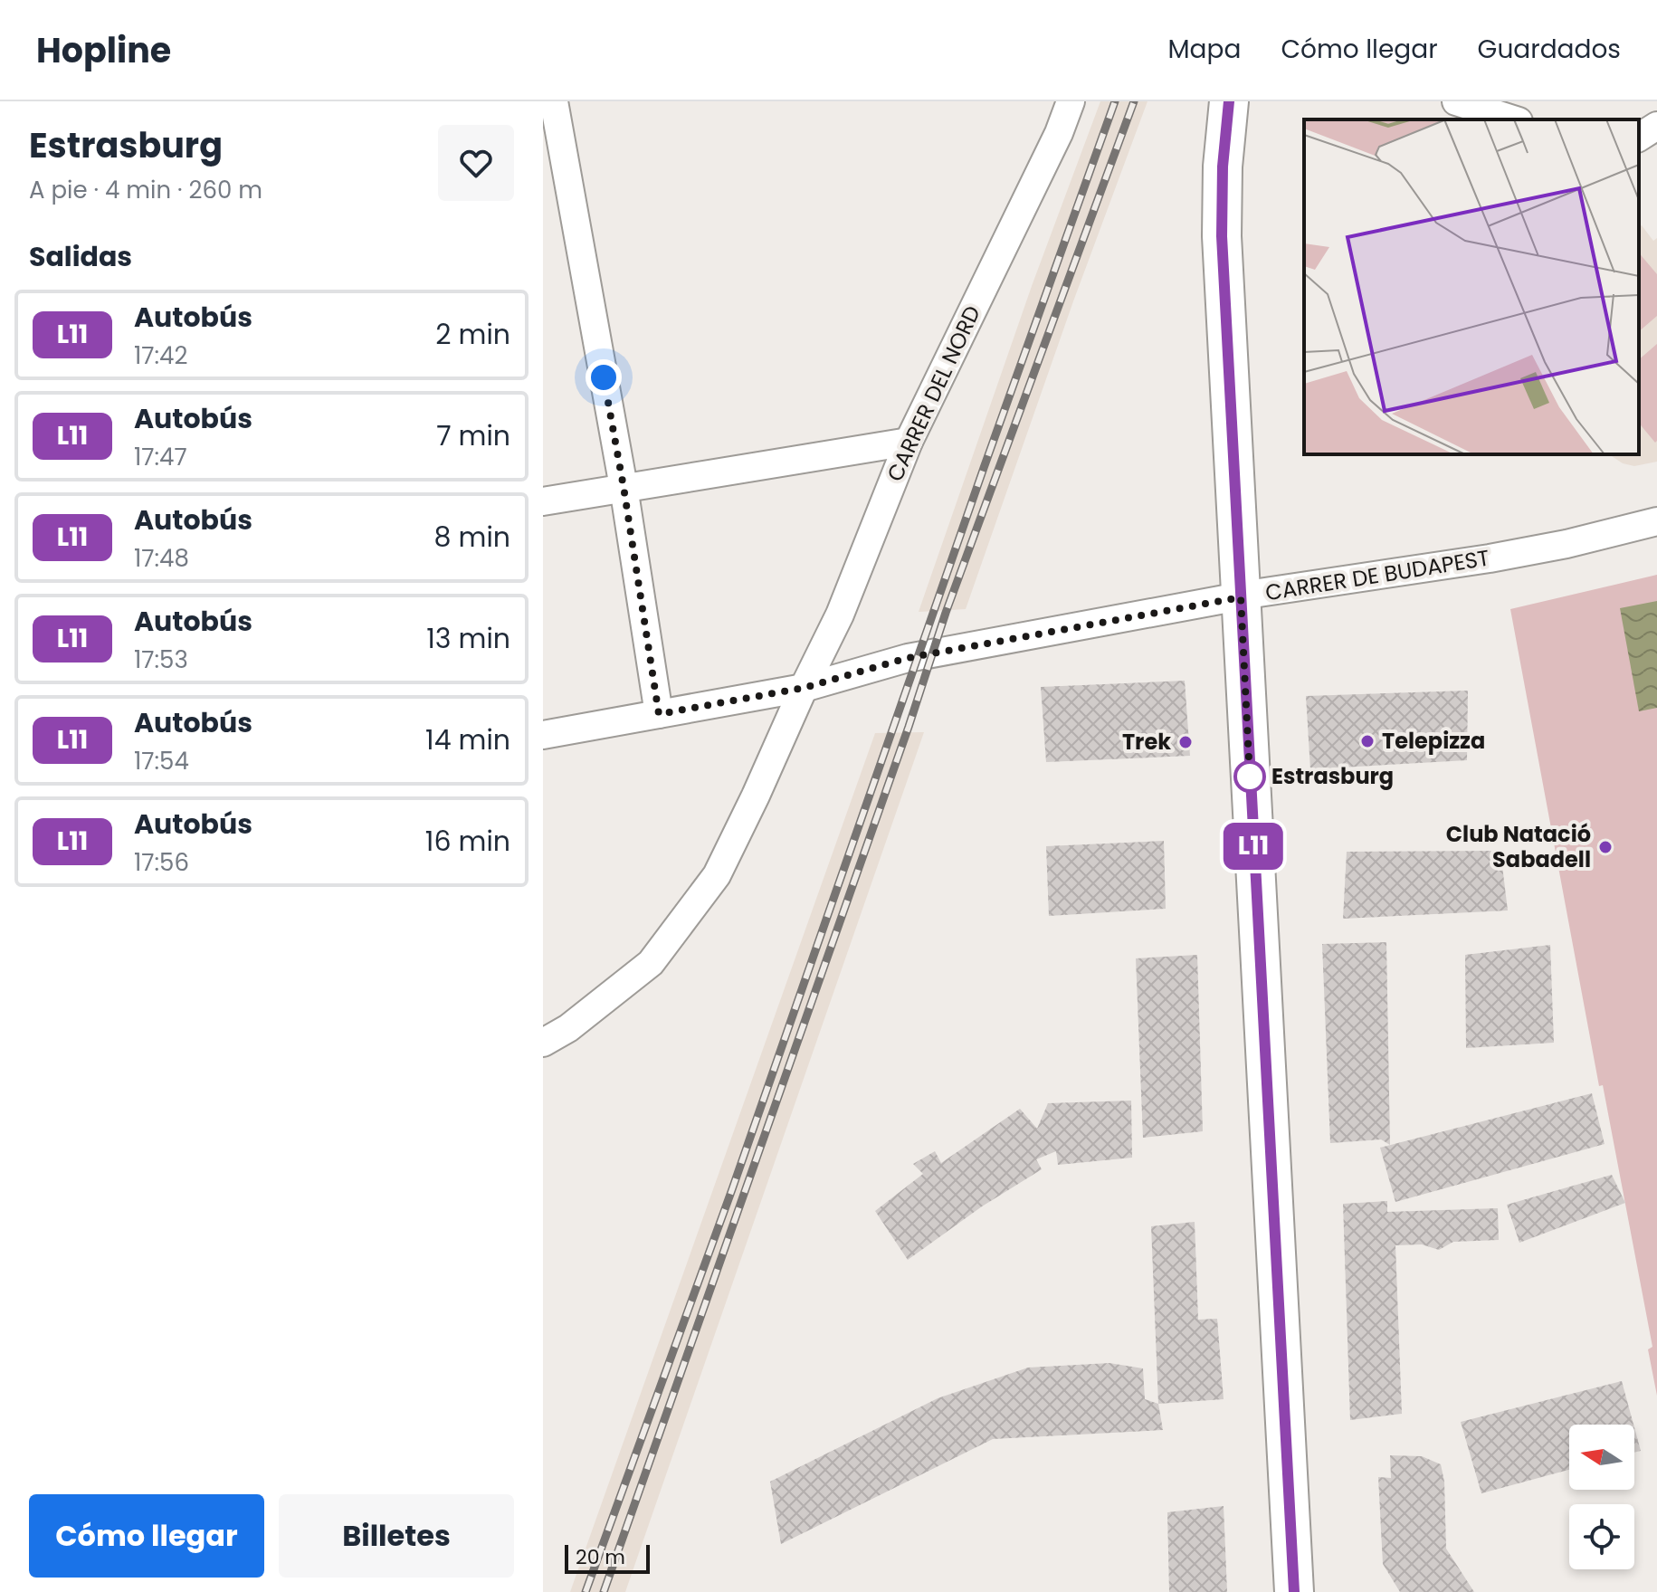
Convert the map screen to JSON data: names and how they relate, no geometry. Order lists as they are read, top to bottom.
{
  "streets": {
    "street": ["CARRER DEL NORD", "CARRER DE BUDAPEST"]
  },
  "crossings": [
    ["CARRER DEL NORD", "CARRER DE BUDAPEST"]
  ],
  "places": [
    "Telepizza",
    "Trek",
    "Estrasburg",
    "Club Natació Sabadell"
  ],
  "lines": ["bus line L11"],
  "scale_bar": "20 m",
  "north": "left",
  "page": {
    "header": "Hopline",
    "nav": ["Mapa", "Cómo llegar", "Guardados"],
    "heading": [
      ["Estrasburg", "A pie · 4 min · 260 m"],
      "Salidas"
    ],
    "on_map": "L11",
    "list": [
      {
        "mark": "L11",
        "name": "Autobús",
        "note": "17:42",
        "value": "2 min"
      },
      {
        "mark": "L11",
        "name": "Autobús",
        "note": "17:47",
        "value": "7 min"
      },
      {
        "mark": "L11",
        "name": "Autobús",
        "note": "17:48",
        "value": "8 min"
      },
      {
        "mark": "L11",
        "name": "Autobús",
        "note": "17:53",
        "value": "13 min"
      },
      {
        "mark": "L11",
        "name": "Autobús",
        "note": "17:54",
        "value": "14 min"
      },
      {
        "mark": "L11",
        "name": "Autobús",
        "note": "17:56",
        "value": "16 min"
      }
    ],
    "buttons": ["Cómo llegar", "Billetes"],
    "scale": "20 m"
  }
}
